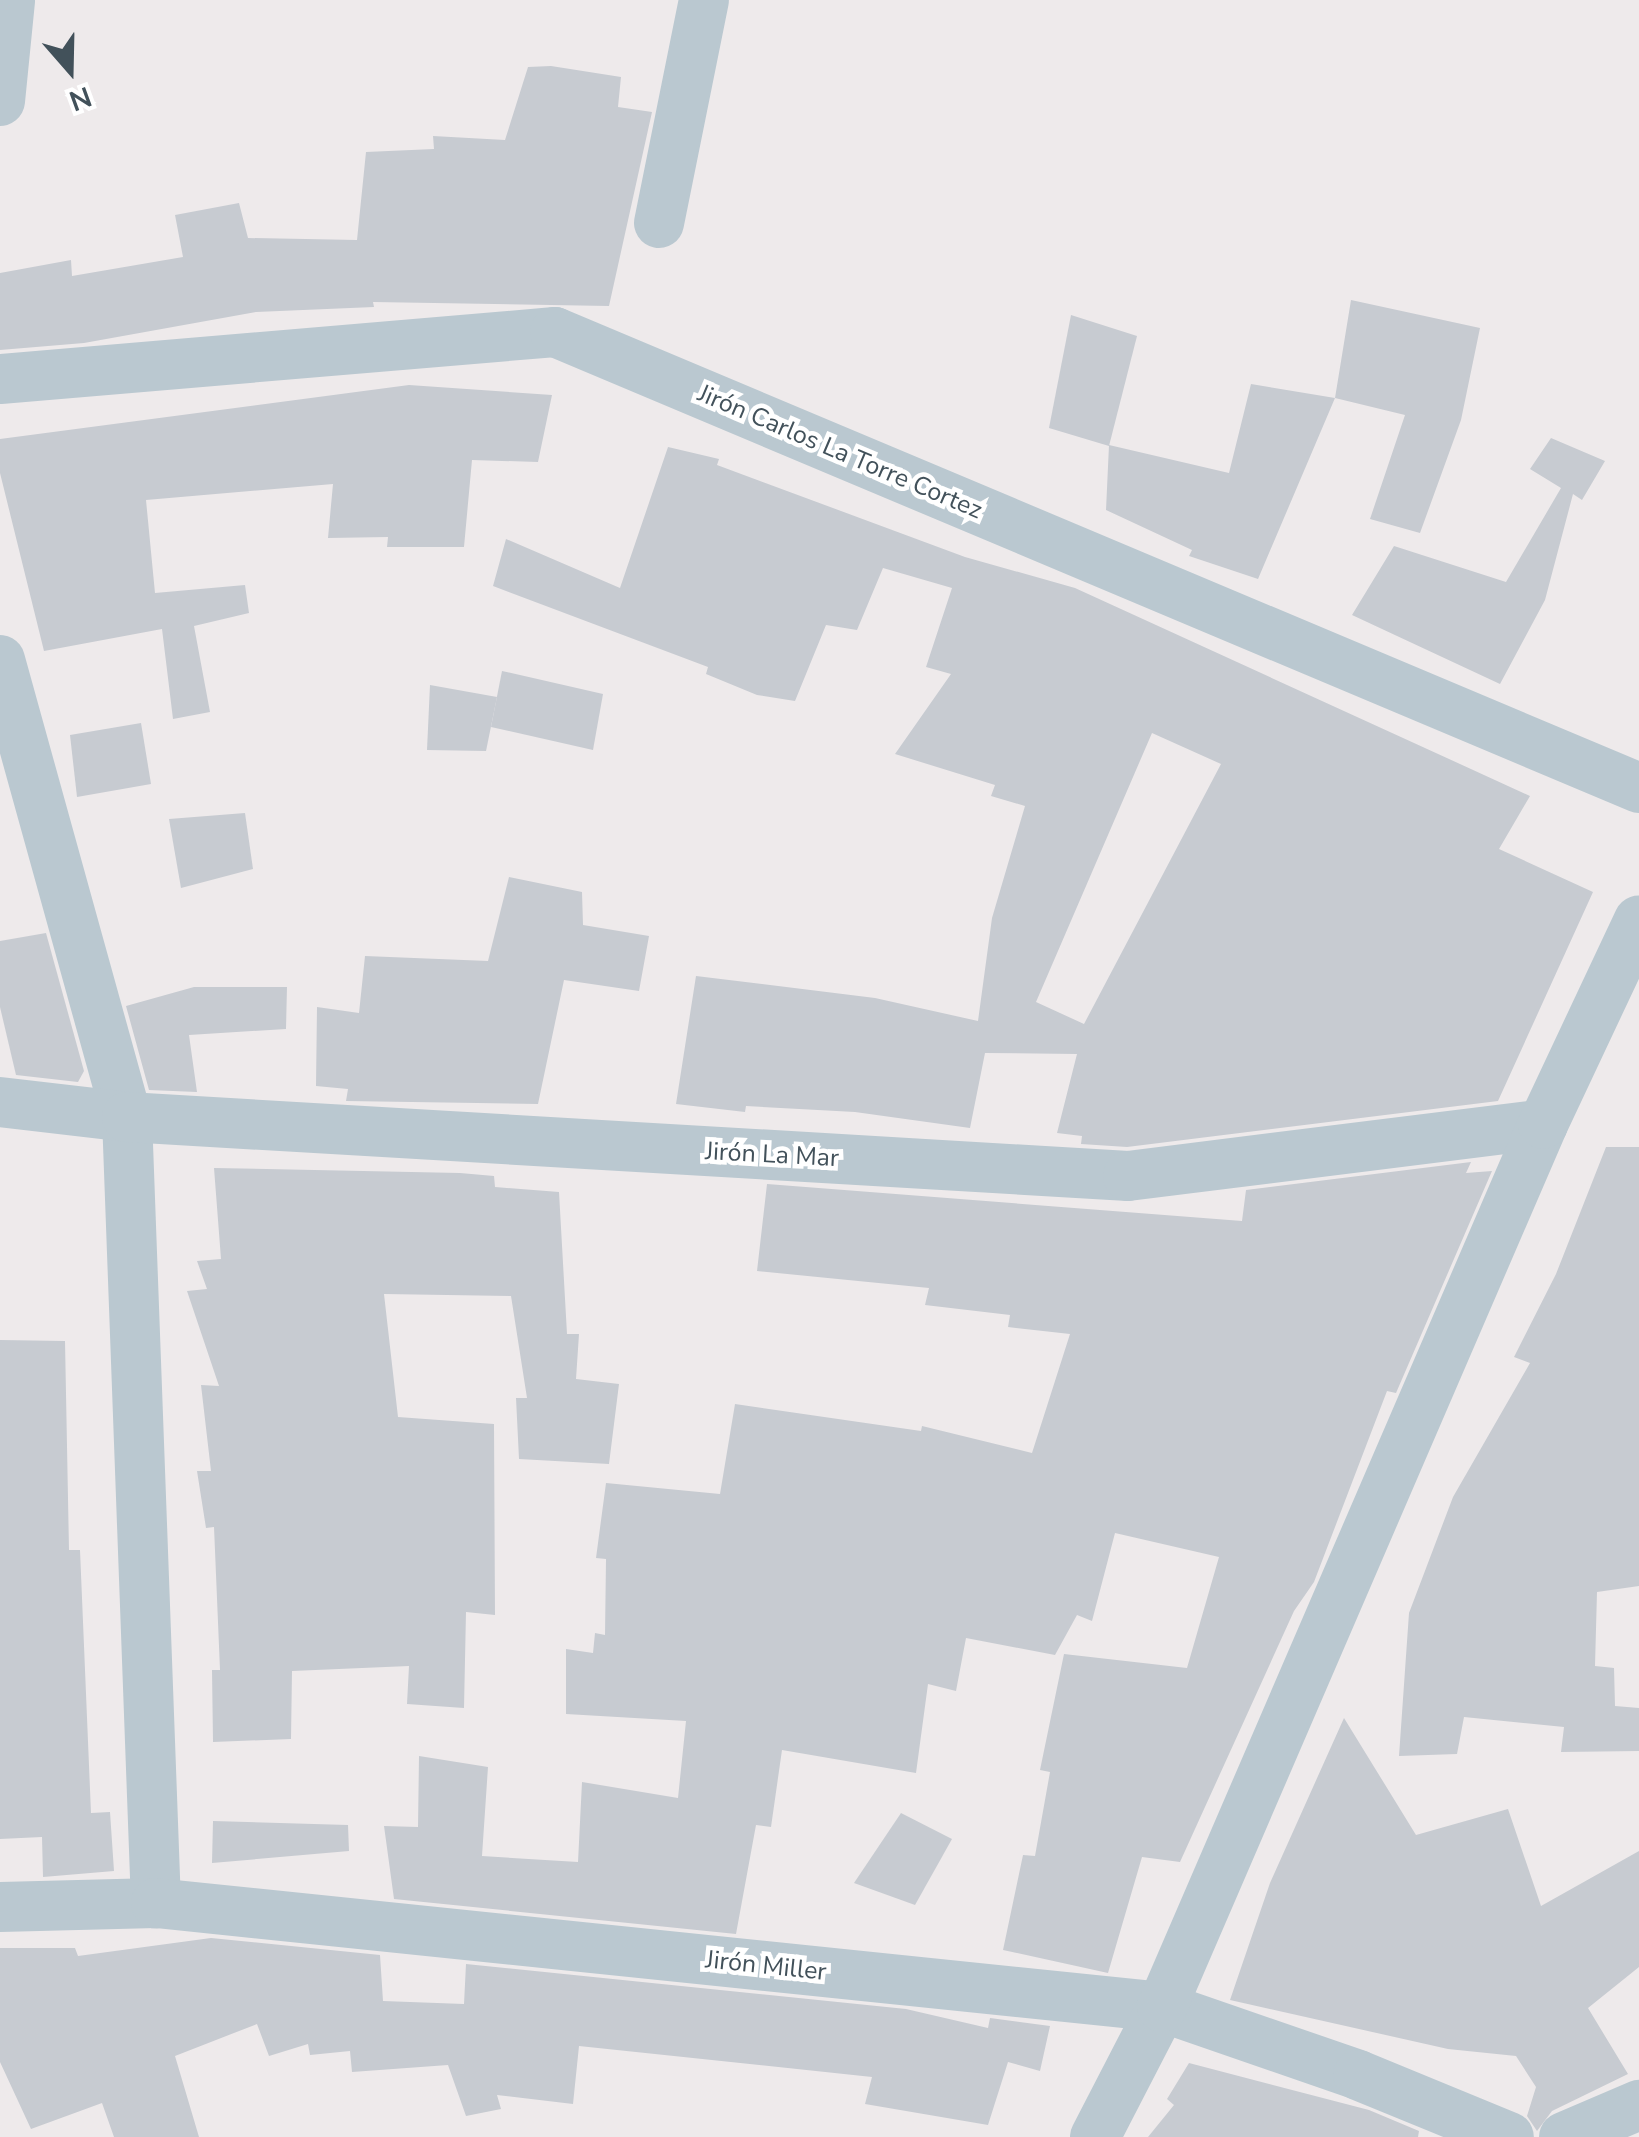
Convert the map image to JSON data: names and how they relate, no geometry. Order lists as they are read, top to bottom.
{
  "streets": {
    "street": ["Jirón Carlos La Torre Cortez", "Jirón La Mar", "Jirón Miller"]
  },
  "north": "bottom"
}
